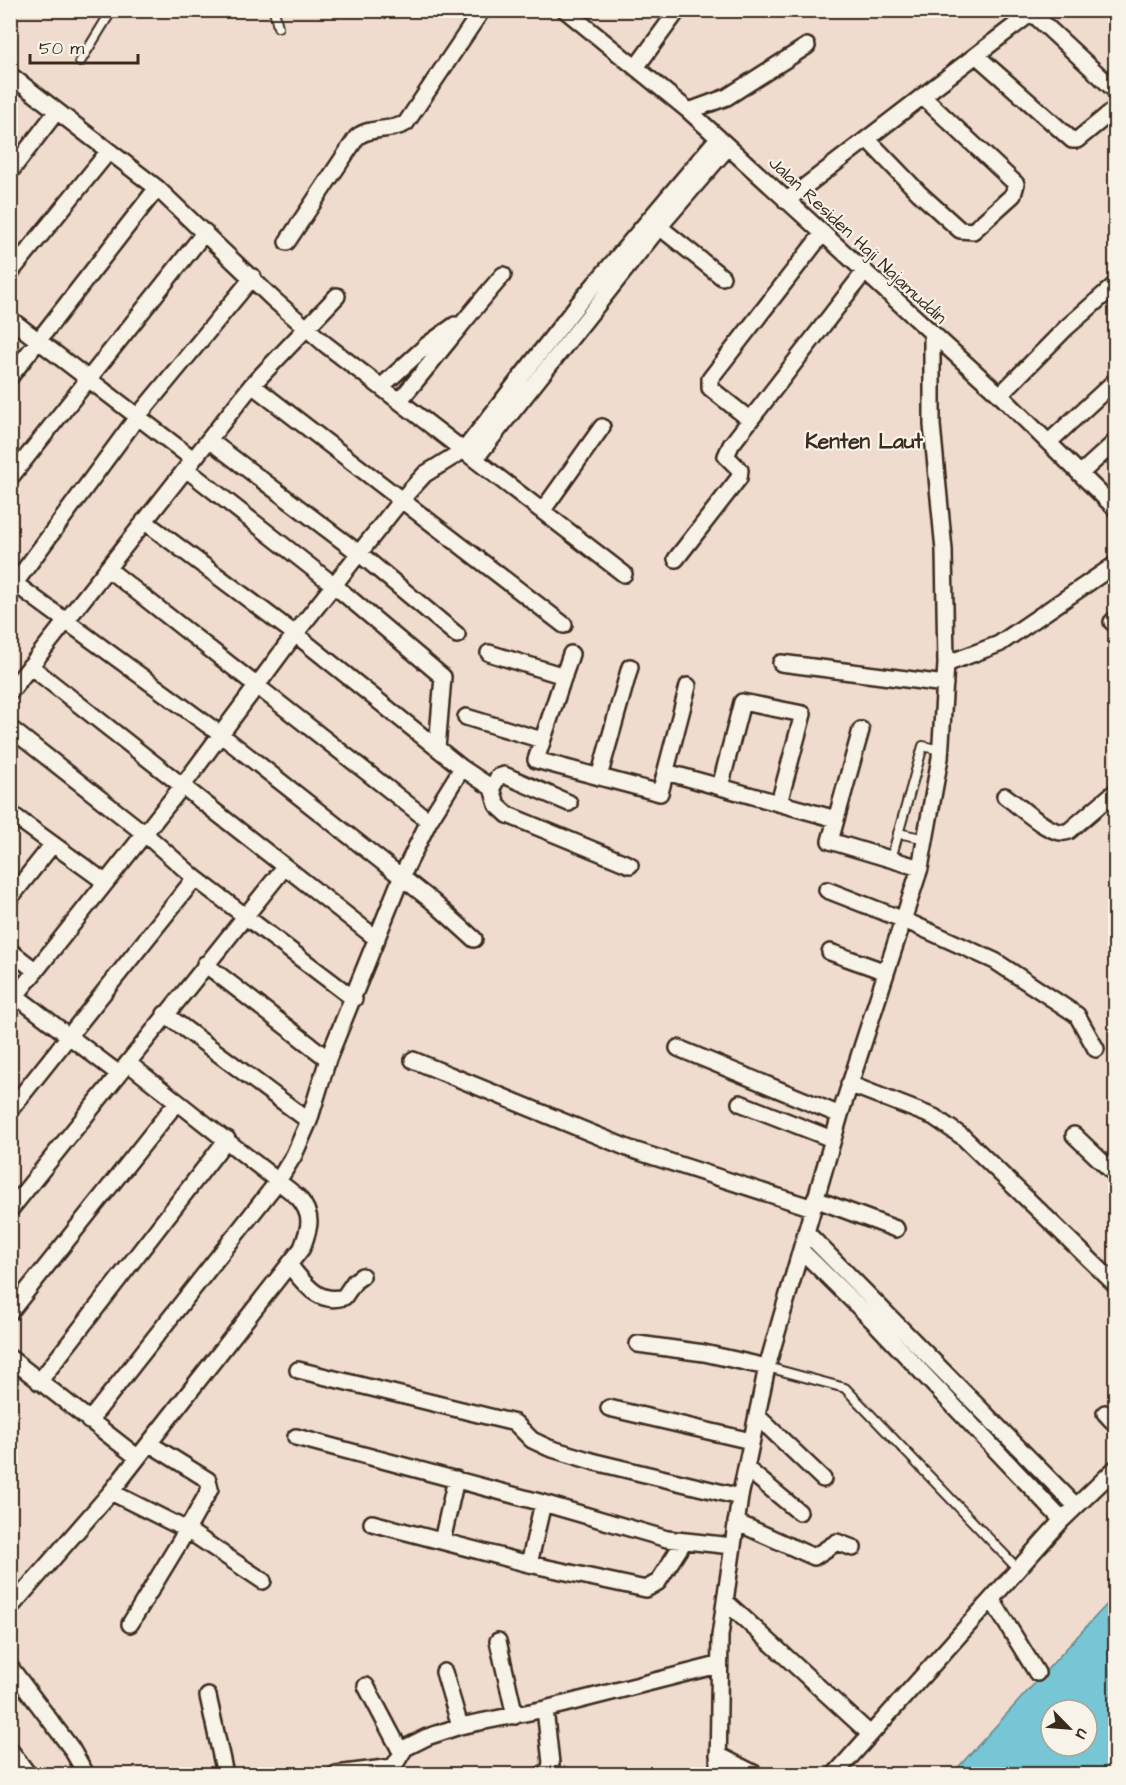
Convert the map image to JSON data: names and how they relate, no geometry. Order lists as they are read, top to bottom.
{
  "streets": {
    "street": ["Jalan Residen Haji Najamuddin"]
  },
  "districts": ["Kenten Laut"],
  "scale_bar": "50 m",
  "north": "bottom right"
}
